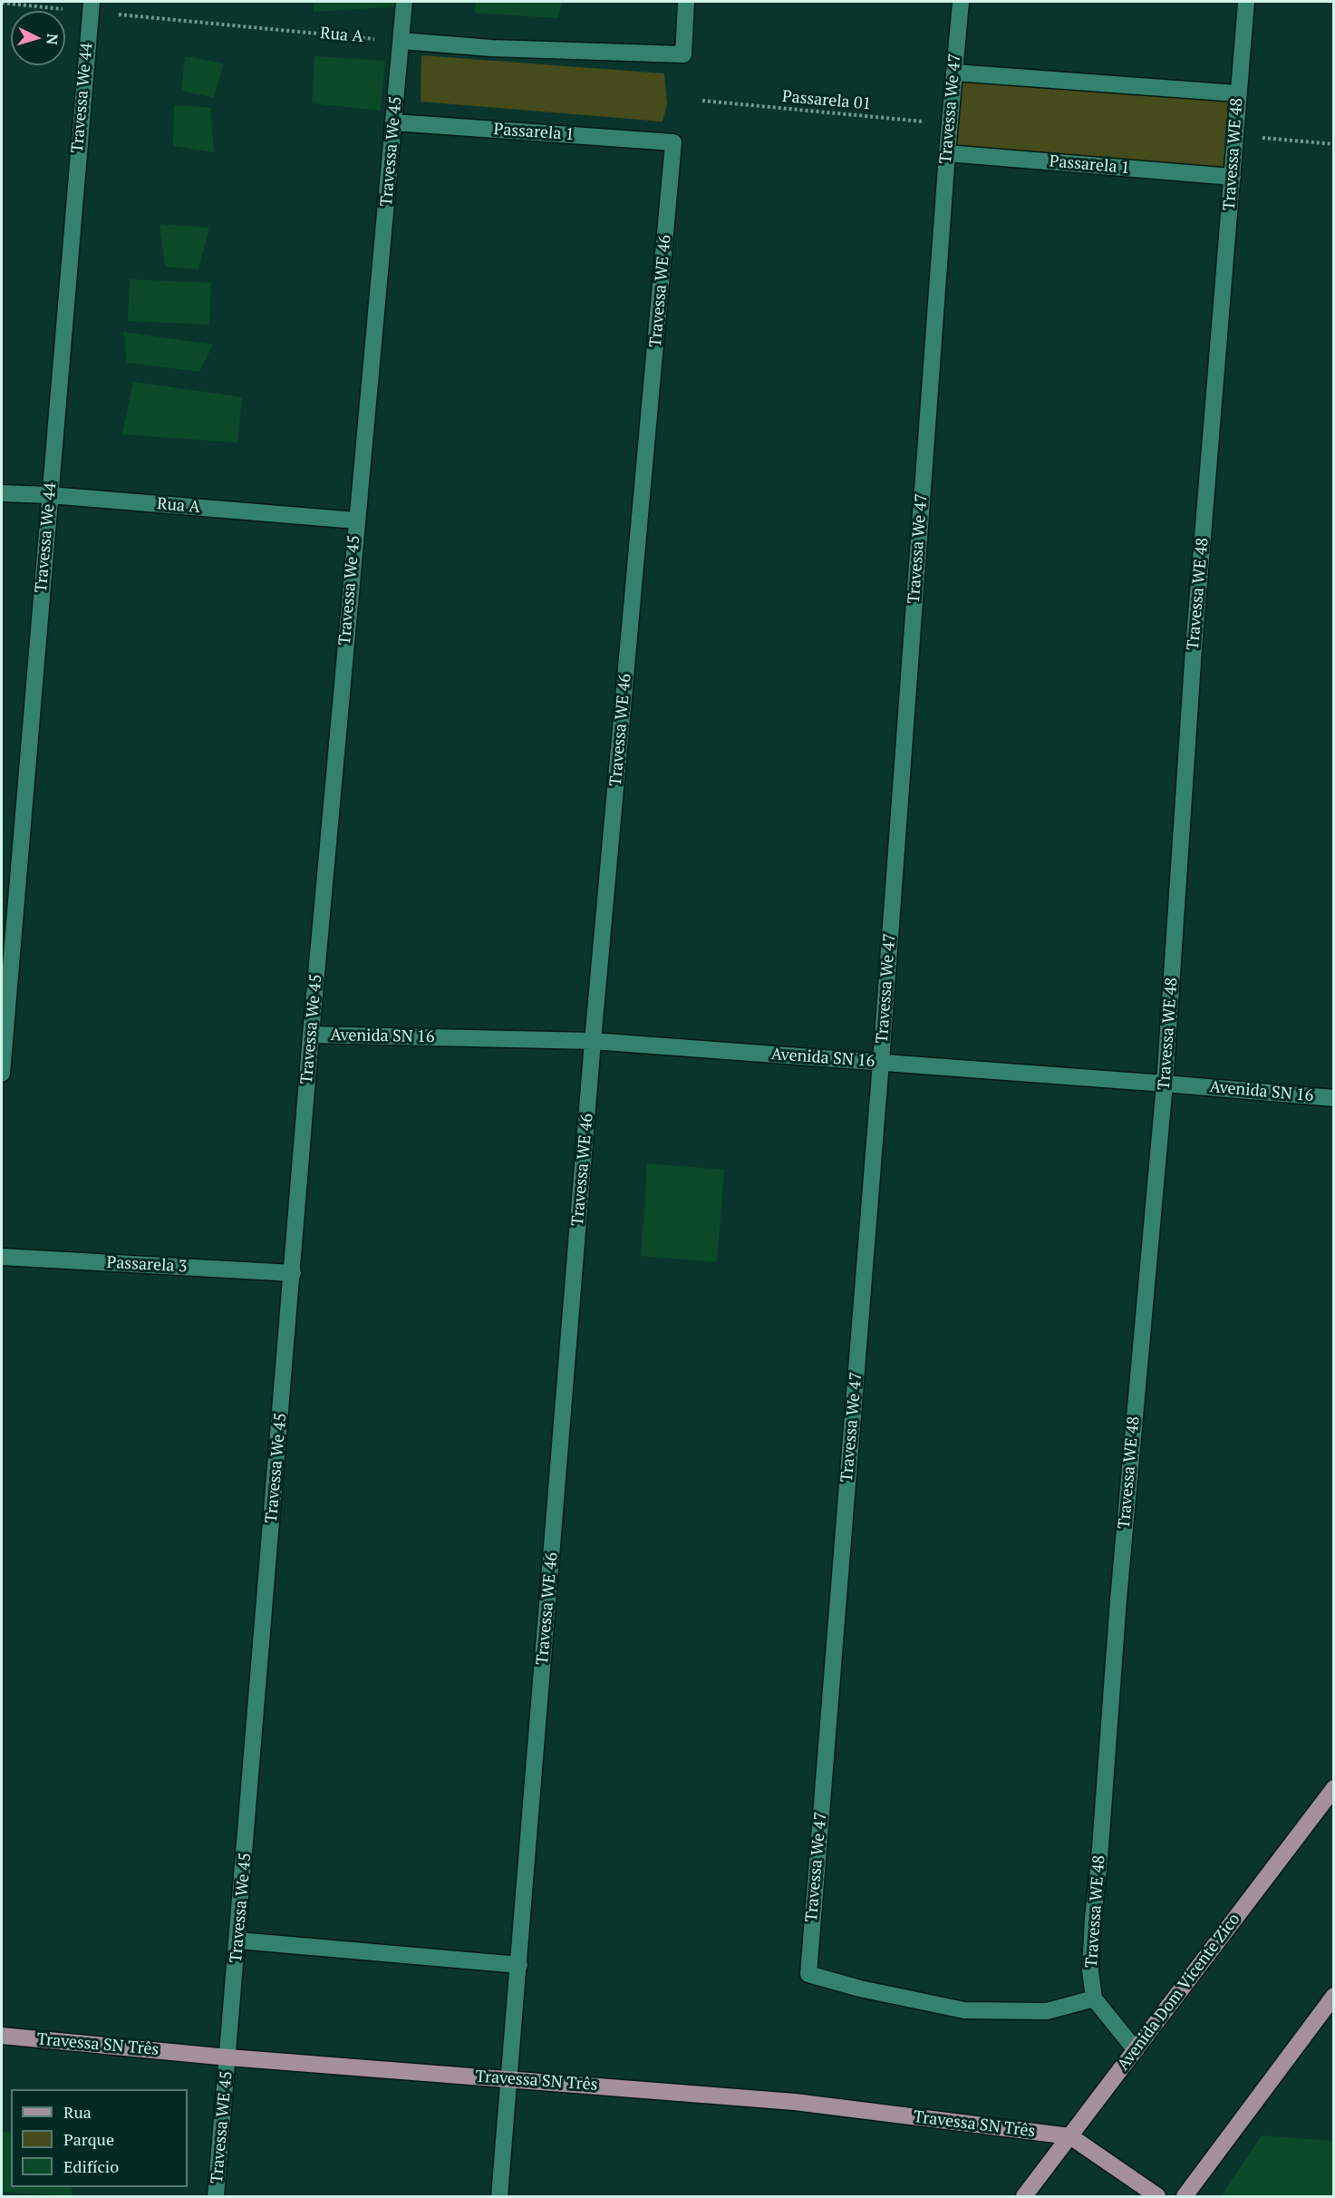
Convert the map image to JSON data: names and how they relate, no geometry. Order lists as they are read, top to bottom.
{
  "streets": {
    "main road": ["Avenida Dom Vicente Zico", "Travessa SN Três"],
    "street": [
      "Rua A",
      "Travessa We 44",
      "Travessa We 47",
      "Passarela 1",
      "Travessa We 45",
      "Travessa WE 48",
      "Travessa WE 46",
      "Avenida SN 16",
      "Passarela 3",
      "Travessa WE 45"
    ],
    "path": ["Passarela 01"]
  },
  "crossings": [
    ["Rua A", "Travessa We 44"],
    ["Rua A", "Travessa We 45"],
    ["Passarela 01", "Travessa We 47"],
    ["Travessa We 47", "Passarela 1"],
    ["Travessa We 47", "Travessa WE 48"],
    ["Travessa We 47", "Avenida SN 16"],
    ["Passarela 1", "Travessa We 45"],
    ["Passarela 1", "Travessa WE 48"],
    ["Passarela 1", "Travessa WE 46"],
    ["Travessa We 45", "Avenida SN 16"],
    ["Travessa We 45", "Passarela 3"],
    ["Travessa We 45", "Travessa SN Três"],
    ["Travessa We 45", "Travessa WE 45"],
    ["Travessa WE 48", "Avenida SN 16"],
    ["Travessa WE 46", "Avenida SN 16"],
    ["Travessa WE 46", "Travessa SN Três"],
    ["Avenida Dom Vicente Zico", "Travessa SN Três"],
    ["Travessa SN Três", "Travessa WE 45"]
  ],
  "legend": ["Rua", "Parque", "Edifício"],
  "north": "right"
}
